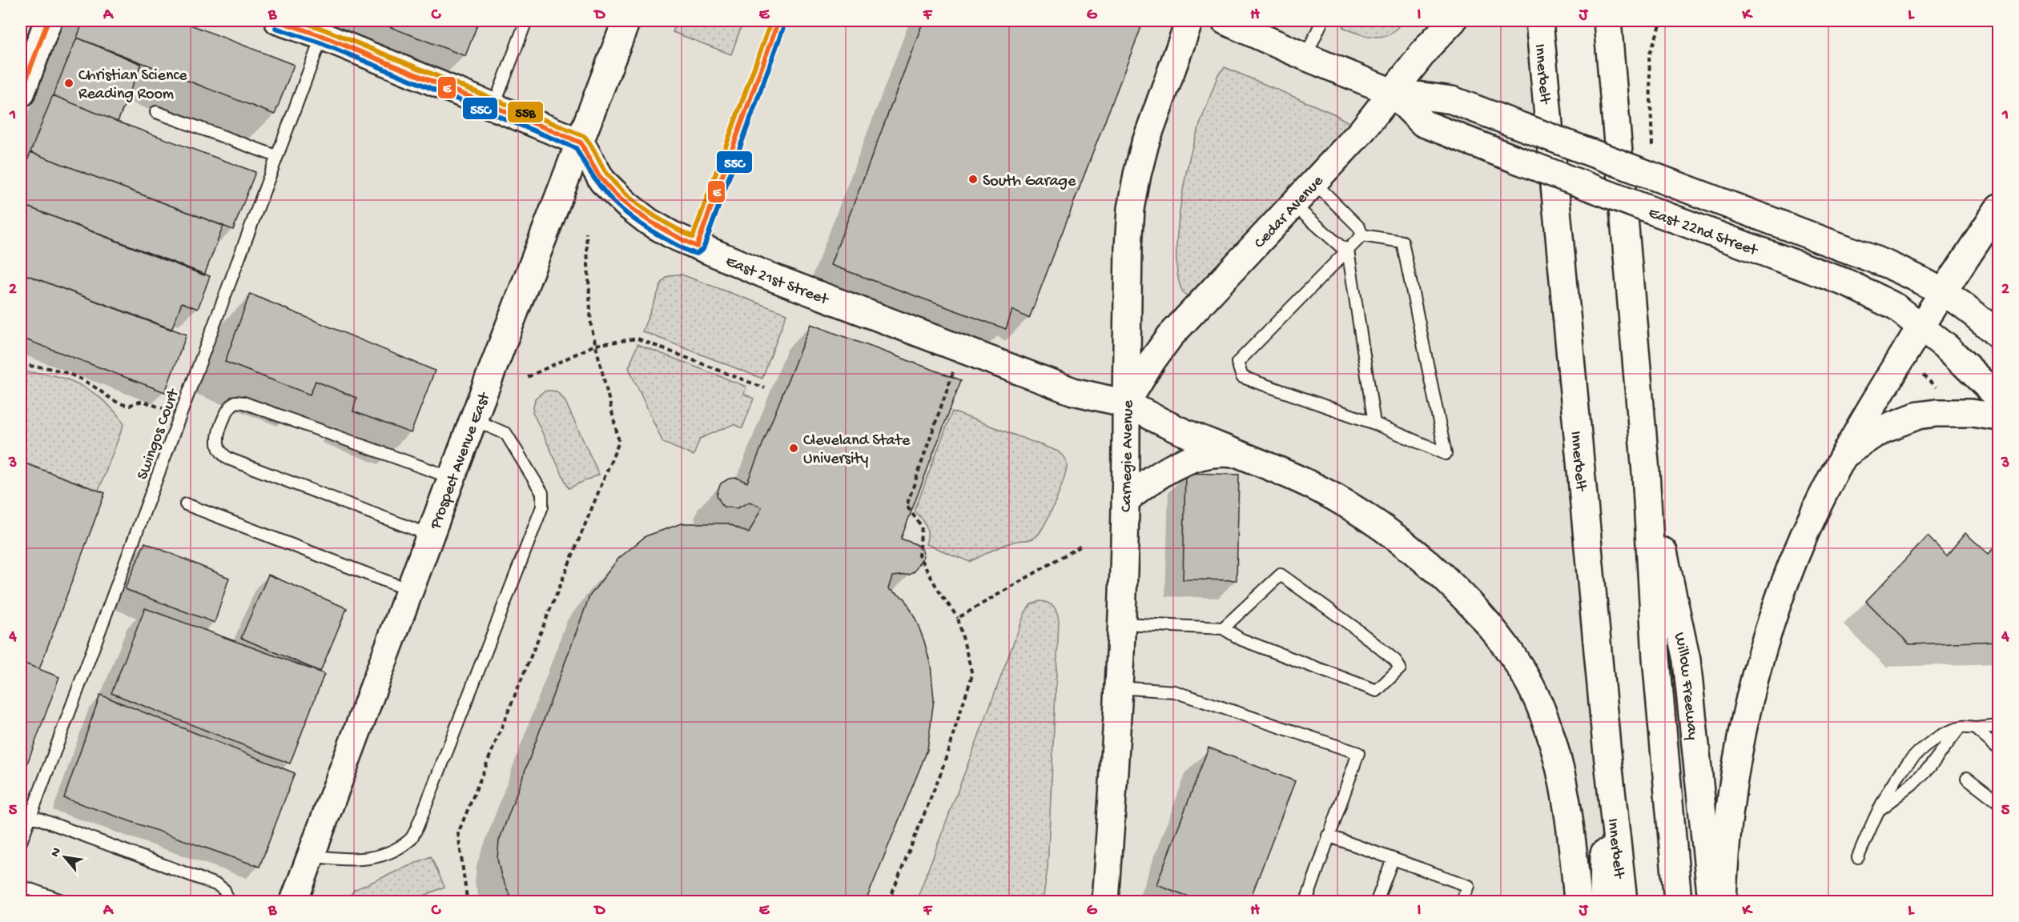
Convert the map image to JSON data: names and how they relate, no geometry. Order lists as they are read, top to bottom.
{
  "streets": {
    "main road": [
      "Innerbelt",
      "Cedar Avenue",
      "East 22nd Street",
      "East 21st Street",
      "Carnegie Avenue",
      "Prospect Avenue East",
      "Willow Freeway"
    ],
    "lane": ["Swingos Court"]
  },
  "crossings": [
    ["Cedar Avenue", "East 22nd Street"],
    ["Cedar Avenue", "East 21st Street"],
    ["Cedar Avenue", "Carnegie Avenue"],
    ["East 21st Street", "Carnegie Avenue"],
    ["East 21st Street", "Prospect Avenue East"]
  ],
  "places": ["Christian Science Reading Room", "South Garage", "Cleveland State University"],
  "lines": ["transit line E", "transit line 55B", "transit line 55C"],
  "north": "top left",
  "grid": {
    "columns": [
      "A",
      "B",
      "C",
      "D",
      "E",
      "F",
      "G",
      "H",
      "I",
      "J",
      "K",
      "L"
    ],
    "rows": [
      "1",
      "2",
      "3",
      "4",
      "5"
    ]
  }
}
